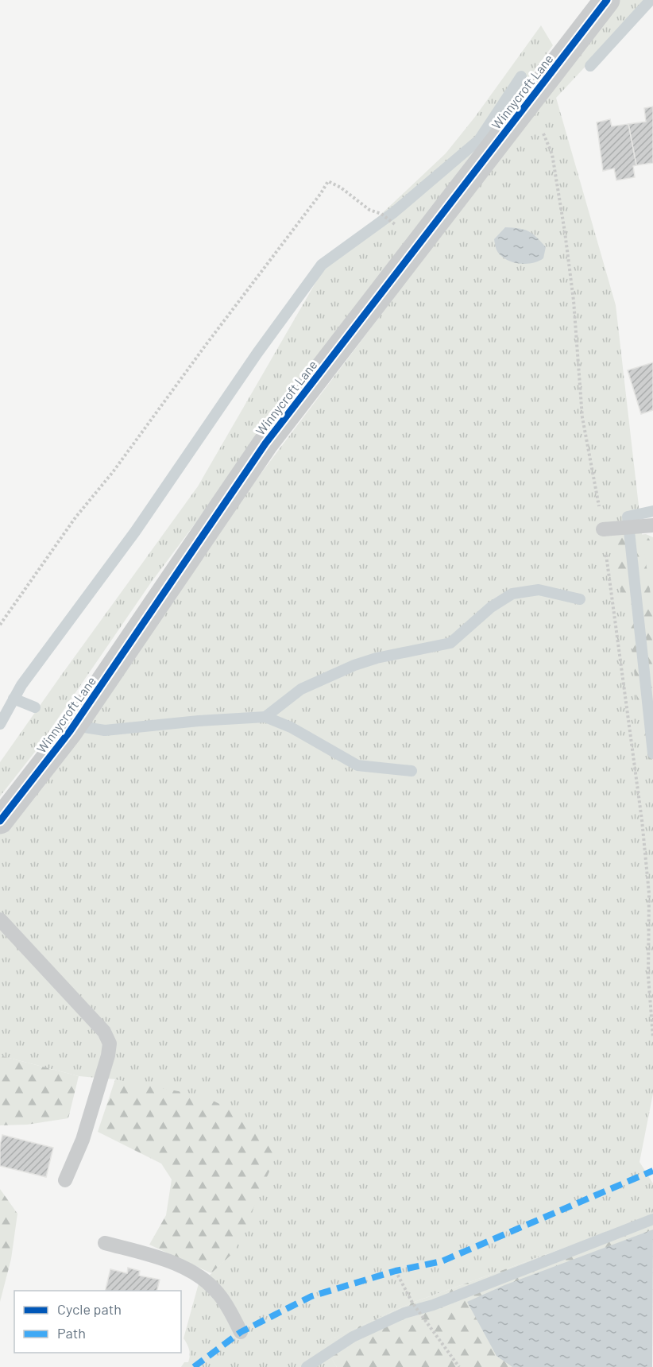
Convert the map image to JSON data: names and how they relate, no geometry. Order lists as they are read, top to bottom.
{
  "streets": {
    "street": ["Winnycroft Lane"]
  },
  "legend": ["Cycle path", "Path"]
}
